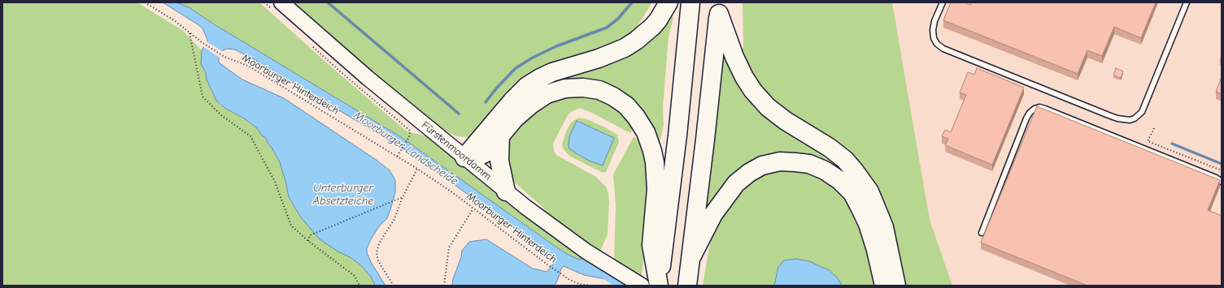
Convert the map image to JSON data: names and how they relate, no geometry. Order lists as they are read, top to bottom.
{
  "streets": {
    "main road": ["Fürstenmoordamm"],
    "path": ["Moorburger Hinterdeich"]
  },
  "water": ["Moorburger Landscheide", "Unterburger Absetzteiche"]
}
